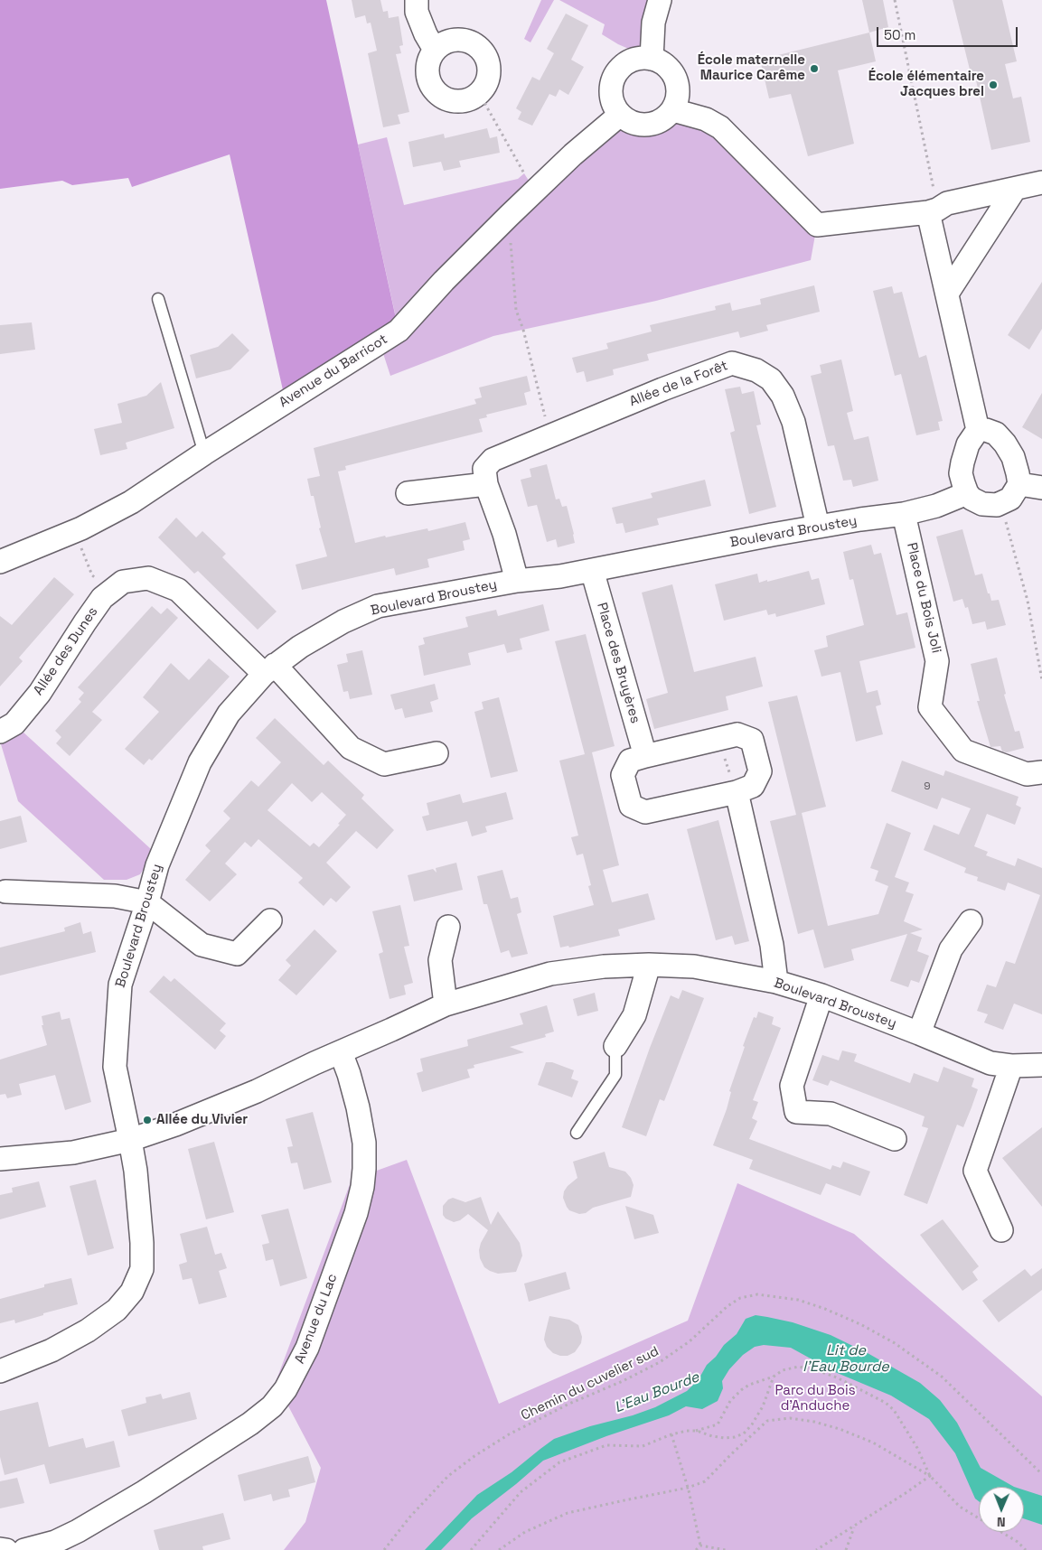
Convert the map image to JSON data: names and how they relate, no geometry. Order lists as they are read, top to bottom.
{
  "streets": {
    "street": [
      "Avenue du Barricot",
      "Allée de la Forêt",
      "Boulevard Broustey",
      "Place du Bois Joli",
      "Allée des Dunes",
      "Place des Bruyères",
      "Avenue du Lac"
    ],
    "path": ["Chemin du cuvelier sud"]
  },
  "crossings": [
    ["Allée de la Forêt", "Boulevard Broustey"],
    ["Boulevard Broustey", "Place du Bois Joli"],
    ["Boulevard Broustey", "Allée des Dunes"],
    ["Boulevard Broustey", "Place des Bruyères"],
    ["Boulevard Broustey", "Avenue du Lac"]
  ],
  "water": ["Lit de l'Eau Bourde", "L'Eau Bourde"],
  "parks": ["Parc du Bois d'Anduche"],
  "places": ["École maternelle Maurice Carême", "École élémentaire Jacques brel", "Allée du Vivier"],
  "house_numbers": ["9"],
  "scale_bar": "50 m",
  "north": "bottom"
}
